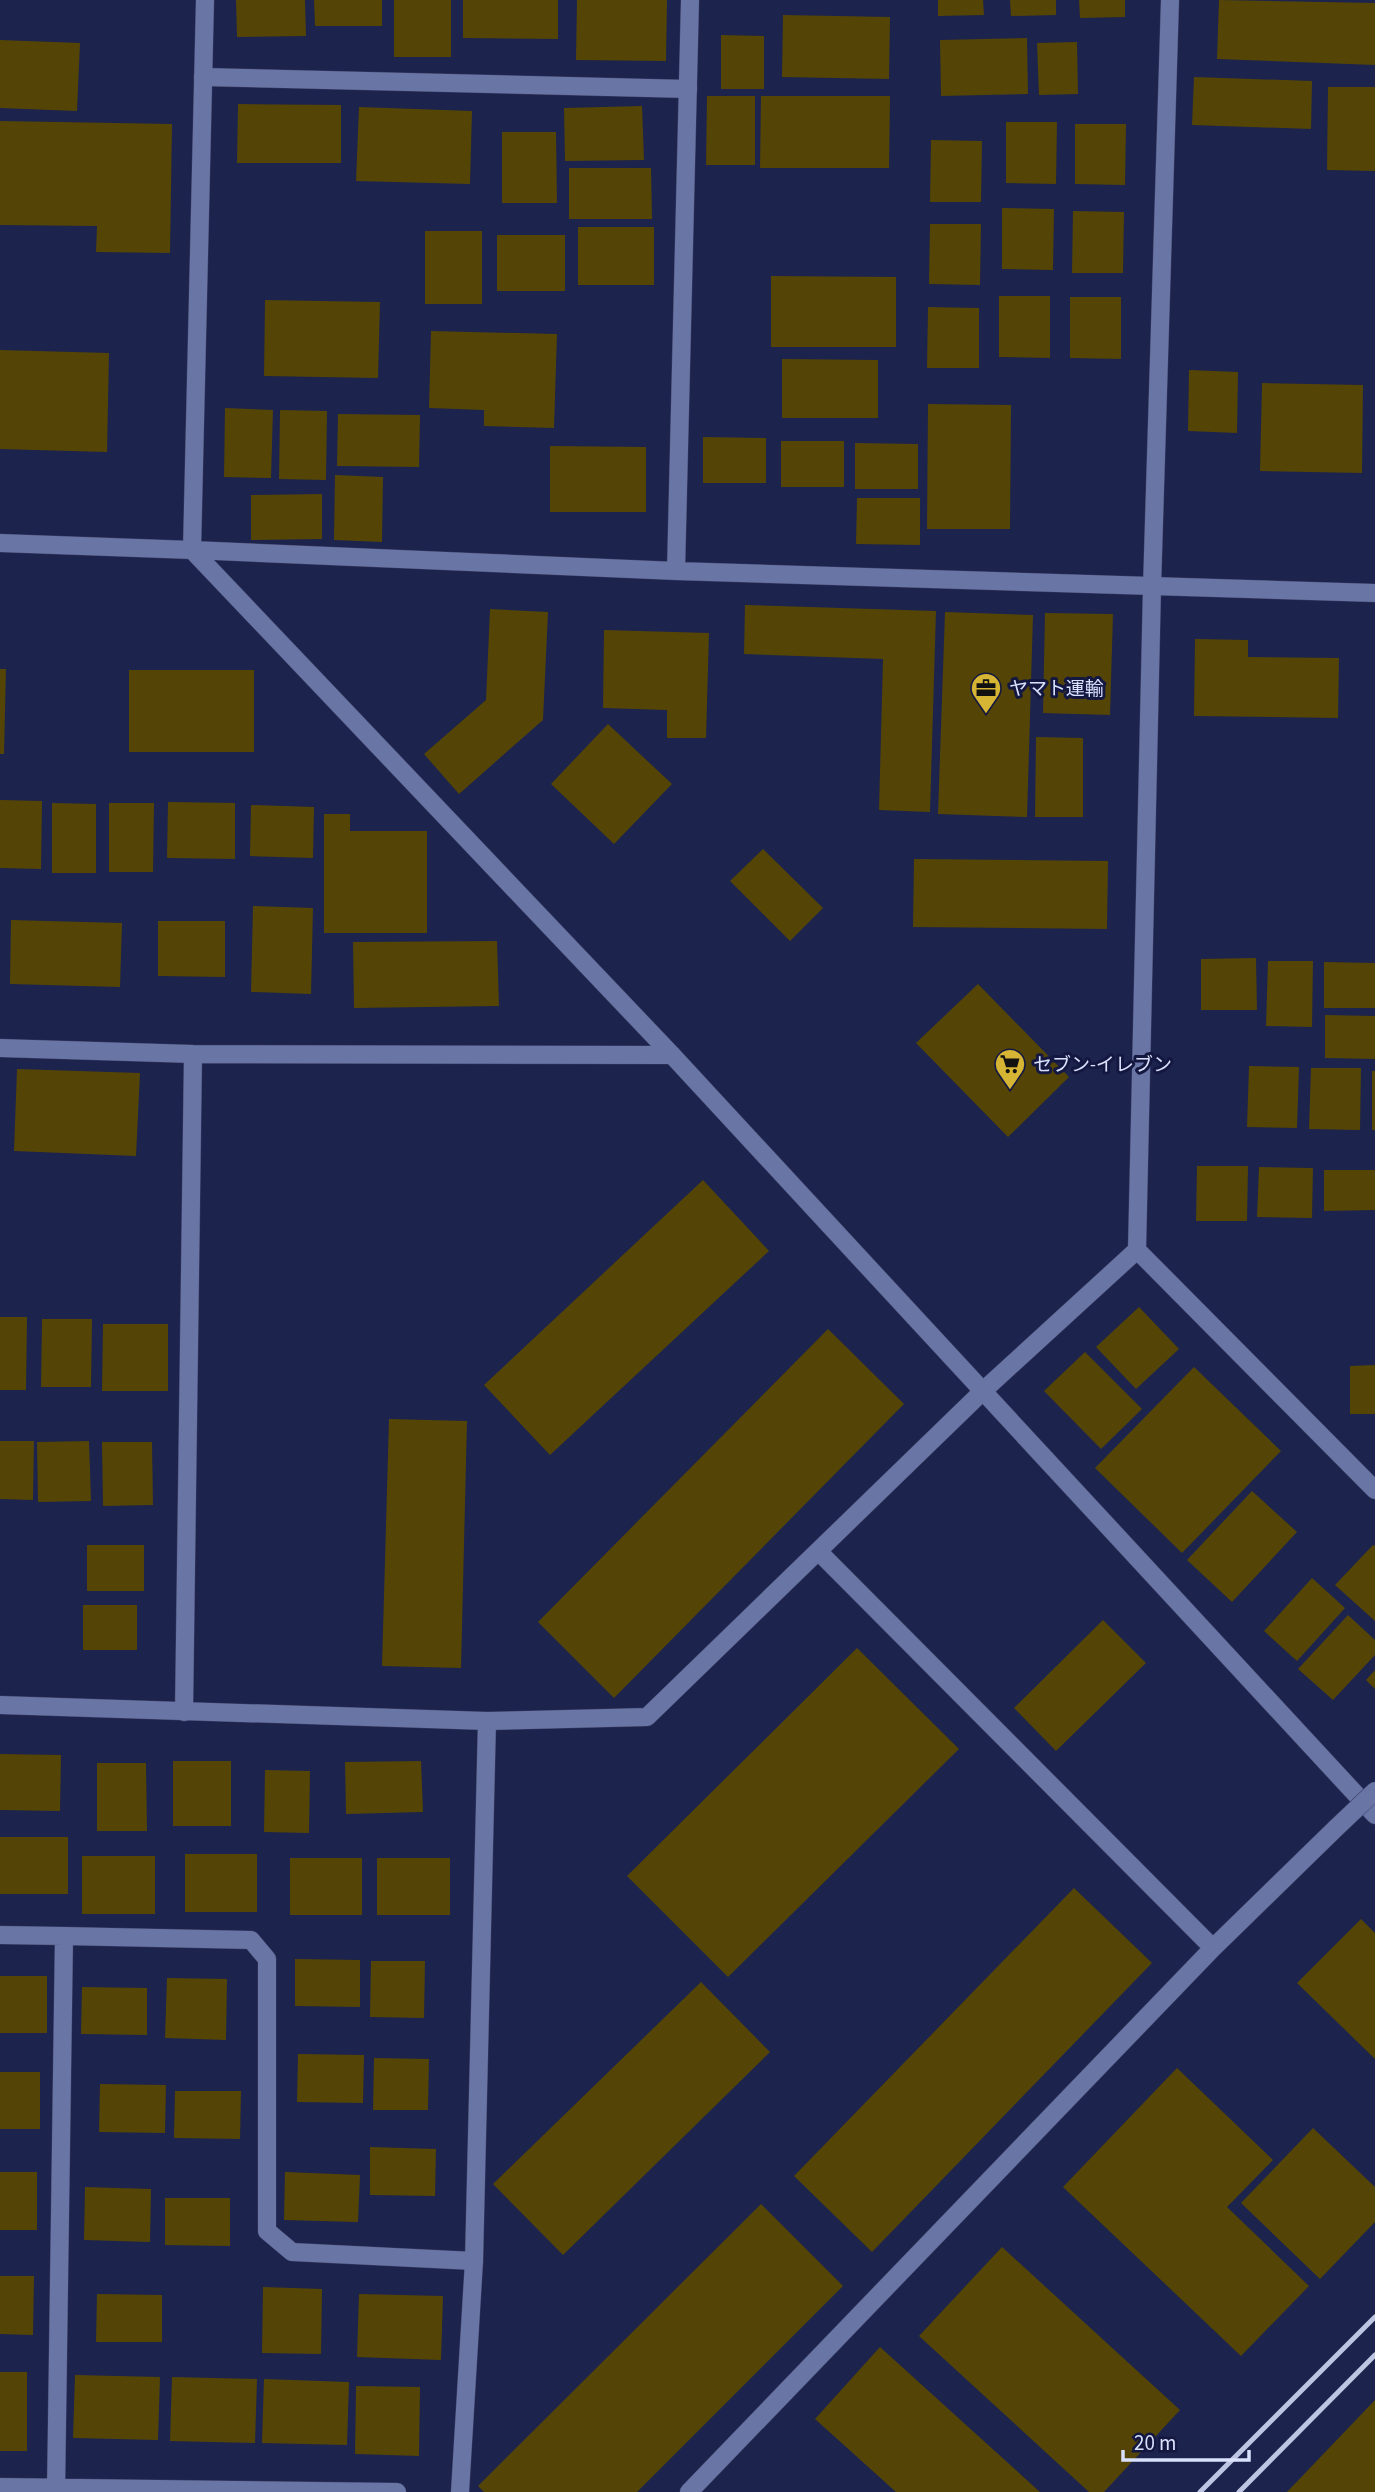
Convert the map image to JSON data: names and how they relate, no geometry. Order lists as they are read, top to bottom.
{
  "places": {
    "office": ["ヤマト運輸"],
    "supermarket": ["セブン-イレブン"]
  },
  "scale_bar": "20 m"
}
